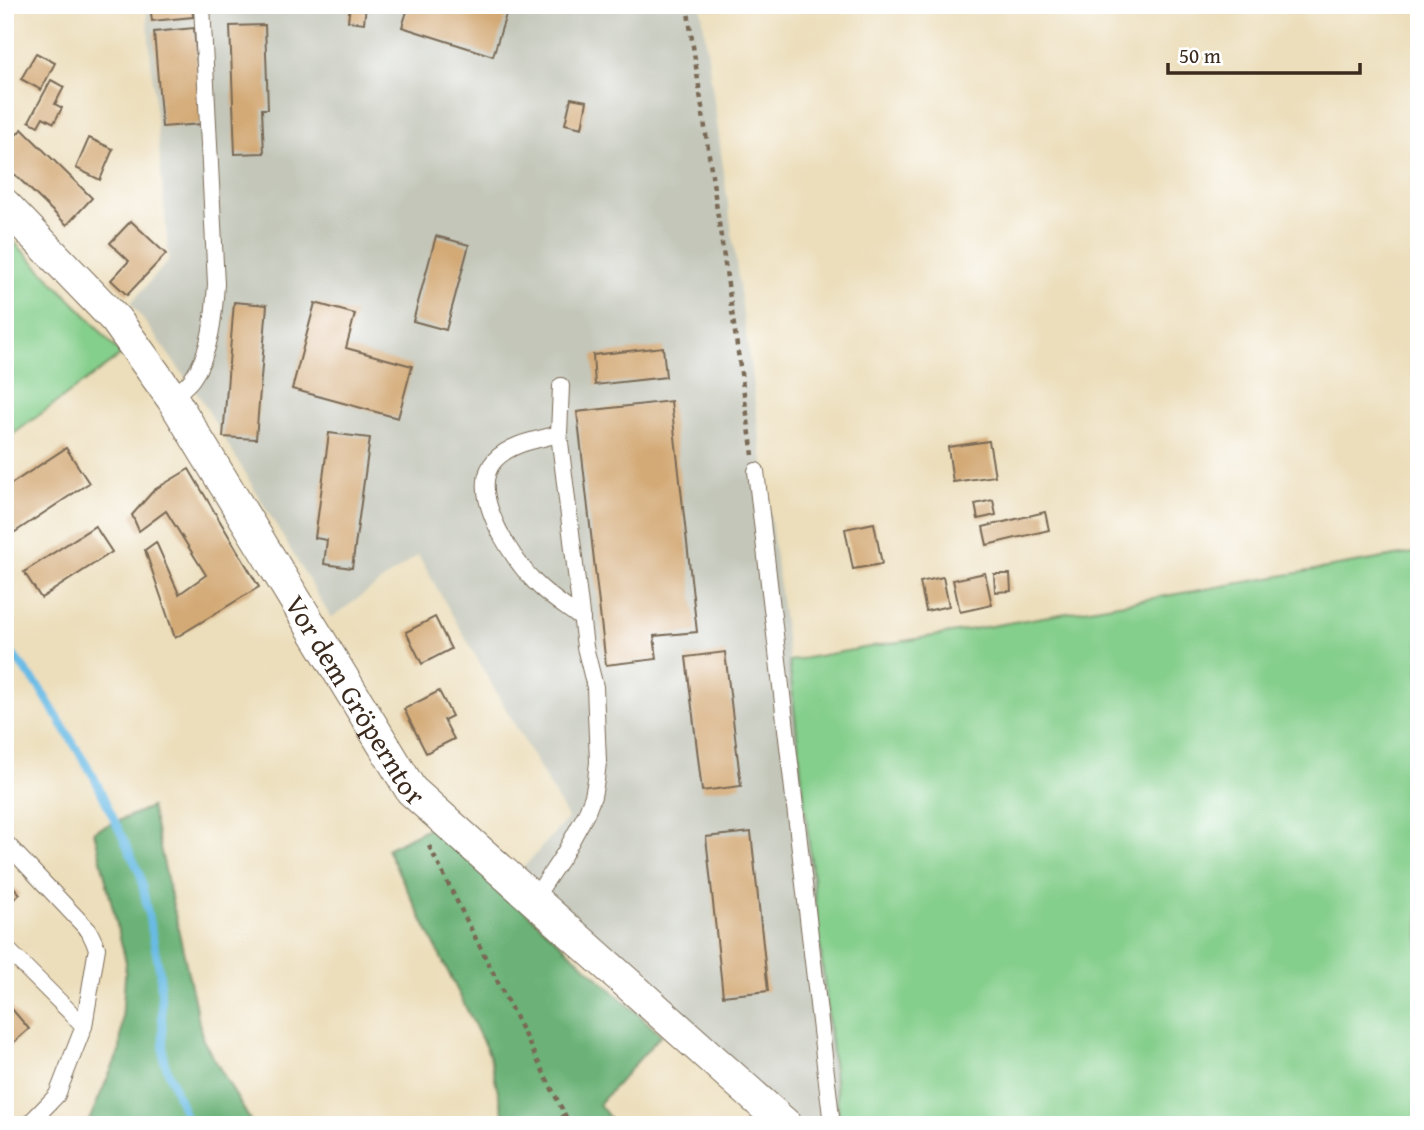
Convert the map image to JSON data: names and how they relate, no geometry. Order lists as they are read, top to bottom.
{
  "streets": {
    "street": ["Vor dem Gröperntor"]
  },
  "scale_bar": "50 m"
}
